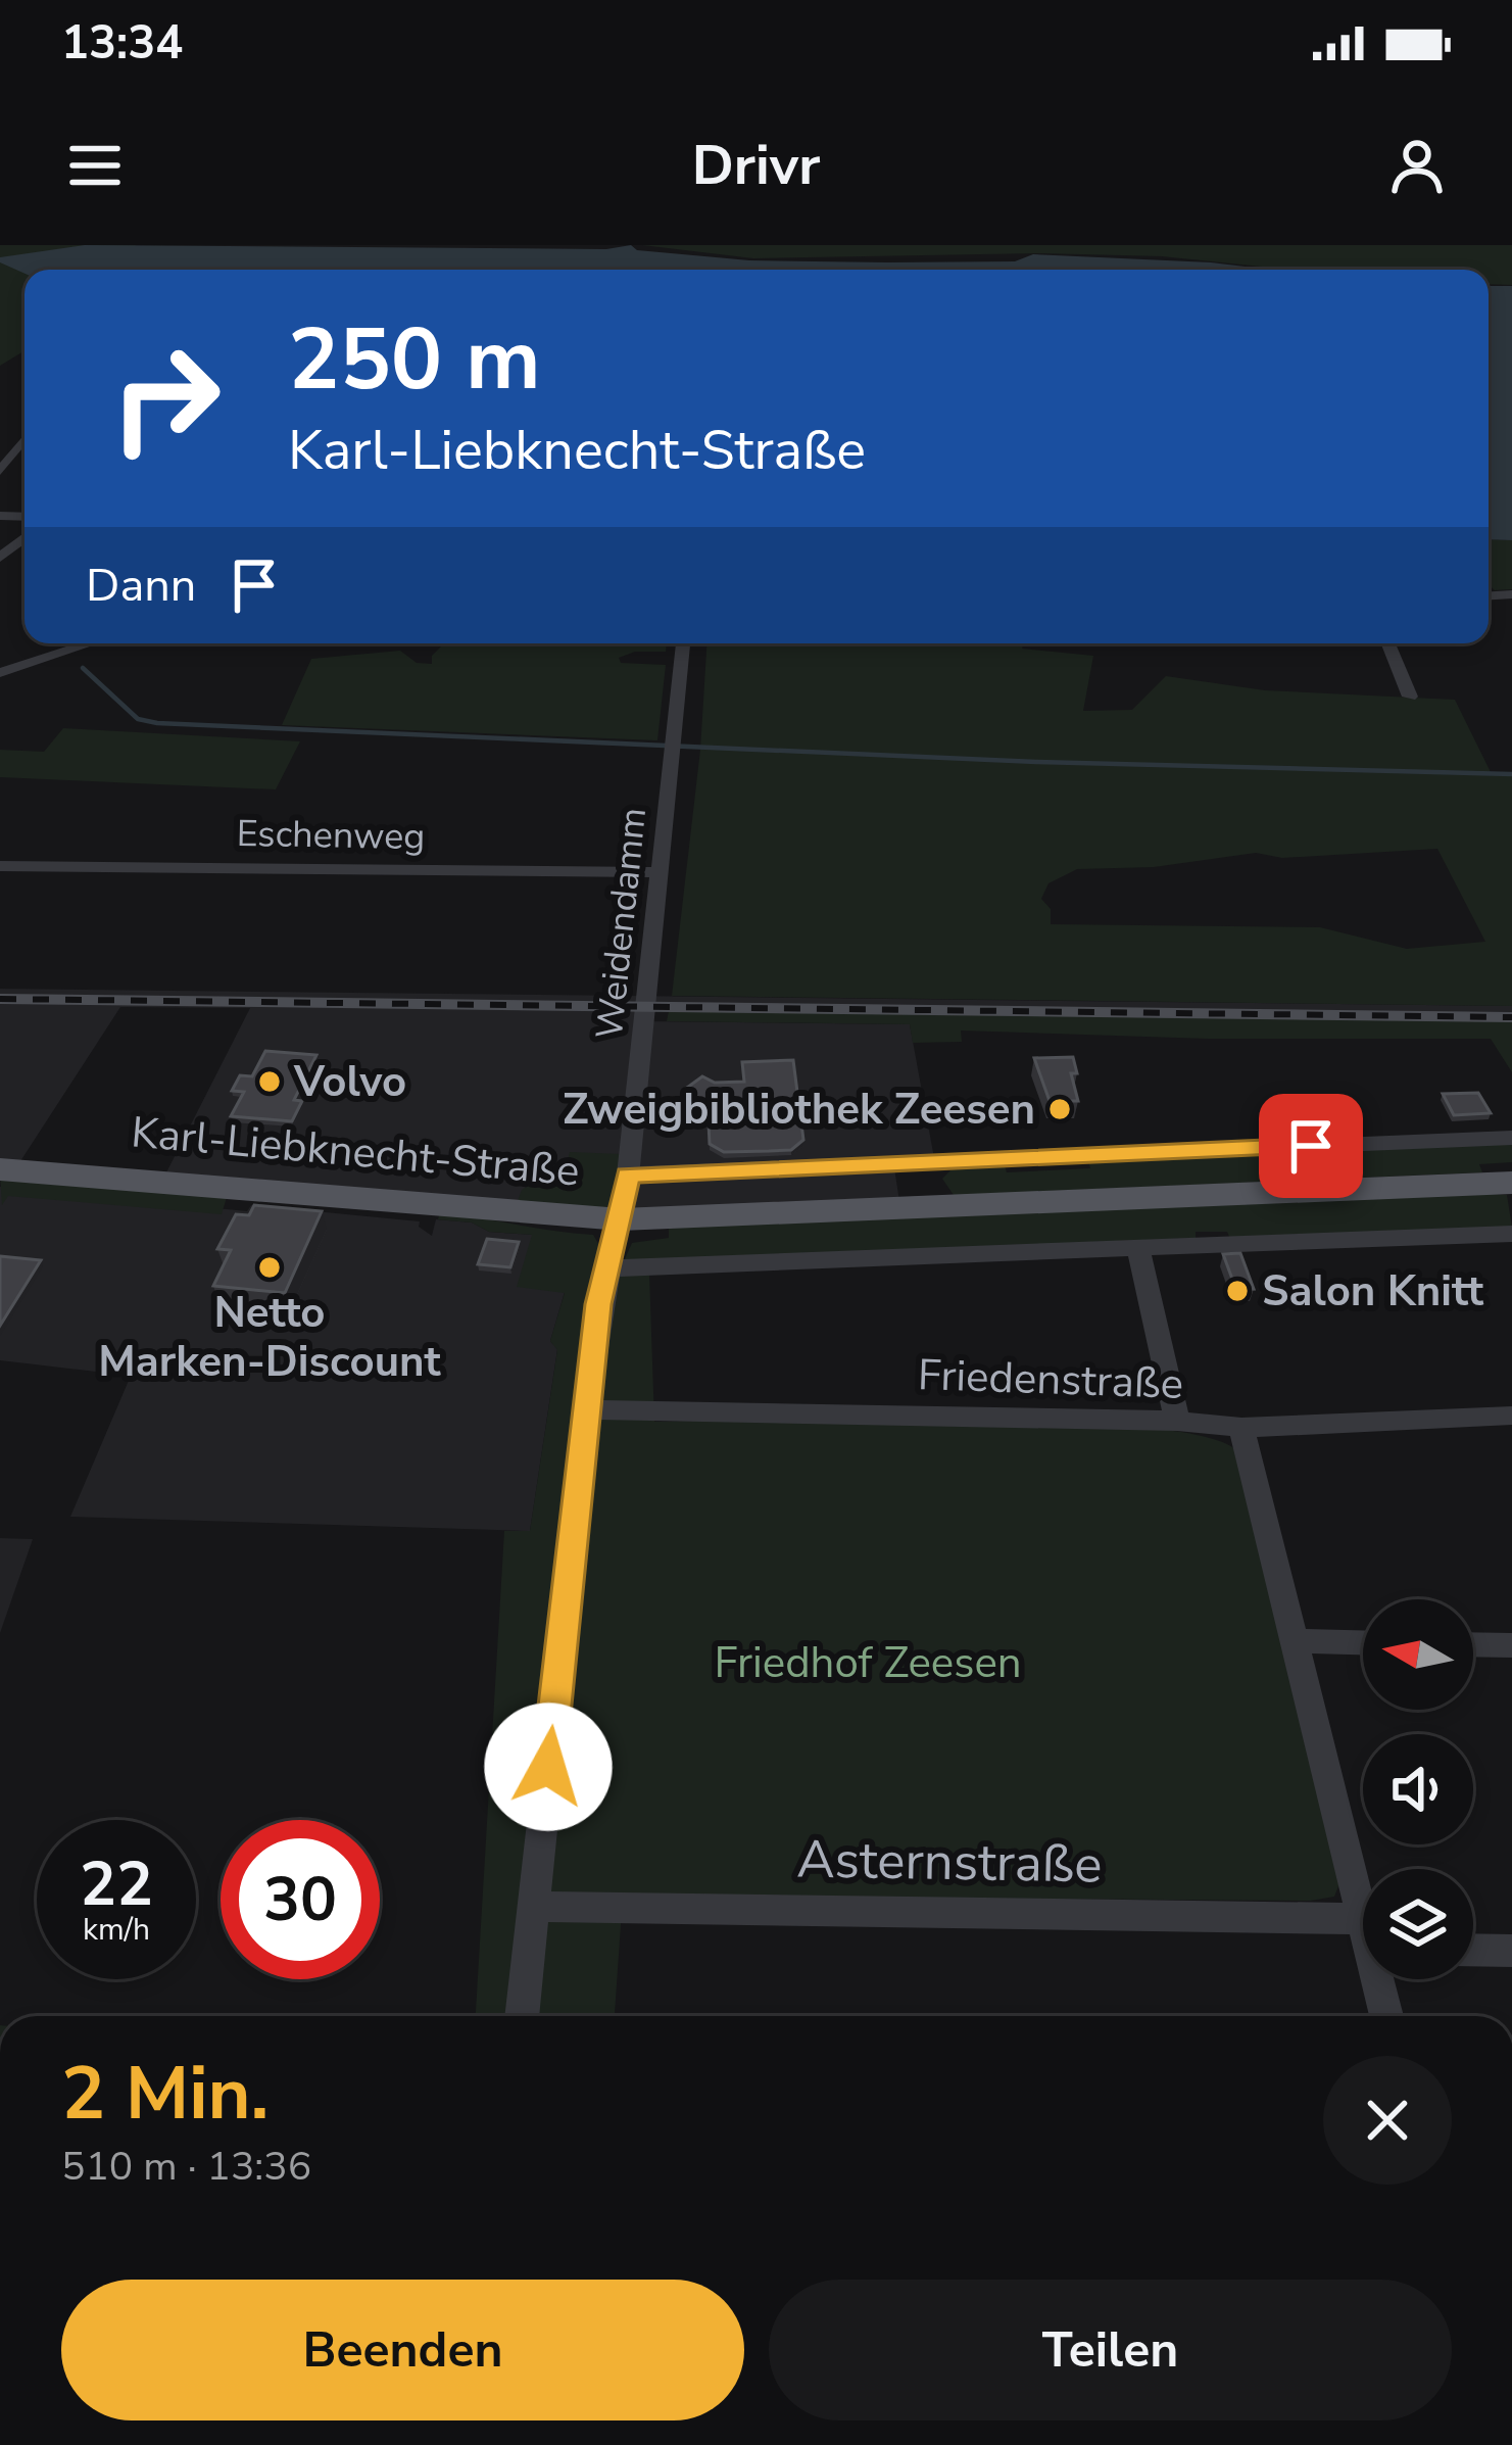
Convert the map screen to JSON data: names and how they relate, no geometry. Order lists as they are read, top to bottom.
{
  "streets": {
    "main road": ["Karl-Liebknecht-Straße"],
    "street": [
      "Eschenweg",
      "Weidendamm",
      "Friedenstraße",
      "Asternstraße"
    ]
  },
  "crossings": [
    ["Eschenweg", "Weidendamm"],
    ["Weidendamm", "Karl-Liebknecht-Straße"],
    ["Weidendamm", "Friedenstraße"],
    ["Weidendamm", "Asternstraße"]
  ],
  "parks": ["Friedhof Zeesen"],
  "places": [
    "Volvo",
    "Zweigbibliothek Zeesen",
    "Netto Marken-Discount",
    "Salon Knitt"
  ],
  "north": "left",
  "page": {
    "status": "13:34",
    "header": "Drivr",
    "turn": ["250 m", "Karl-Liebknecht-Straße"],
    "then": "Dann",
    "speed": "22 km/h",
    "limit": "30",
    "heading": ["2 Min.", "510 m · 13:36"],
    "buttons": ["Beenden", "Teilen"]
  }
}
